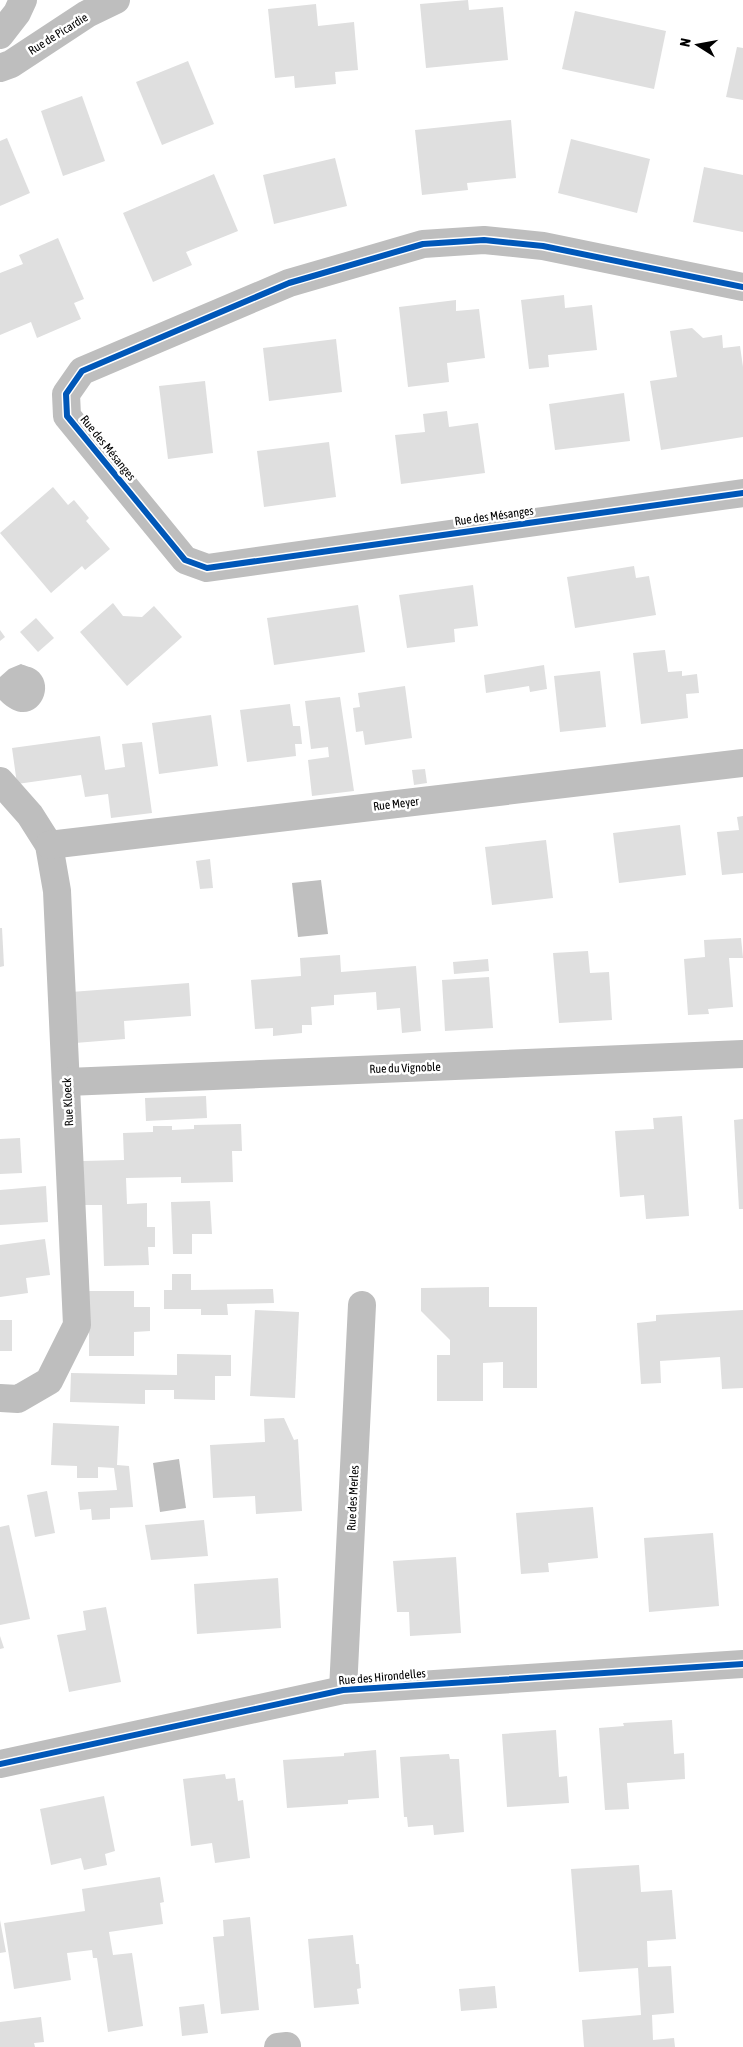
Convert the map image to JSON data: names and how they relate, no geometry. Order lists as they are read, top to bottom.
{
  "streets": {
    "street": [
      "Rue de Picardie",
      "Rue des Mésanges",
      "Rue Meyer",
      "Rue du Vignoble",
      "Rue Kloeck",
      "Rue des Merles",
      "Rue des Hirondelles"
    ]
  },
  "crossings": [
    ["Rue Meyer", "Rue Kloeck"],
    ["Rue du Vignoble", "Rue Kloeck"],
    ["Rue des Merles", "Rue des Hirondelles"]
  ],
  "north": "left"
}
